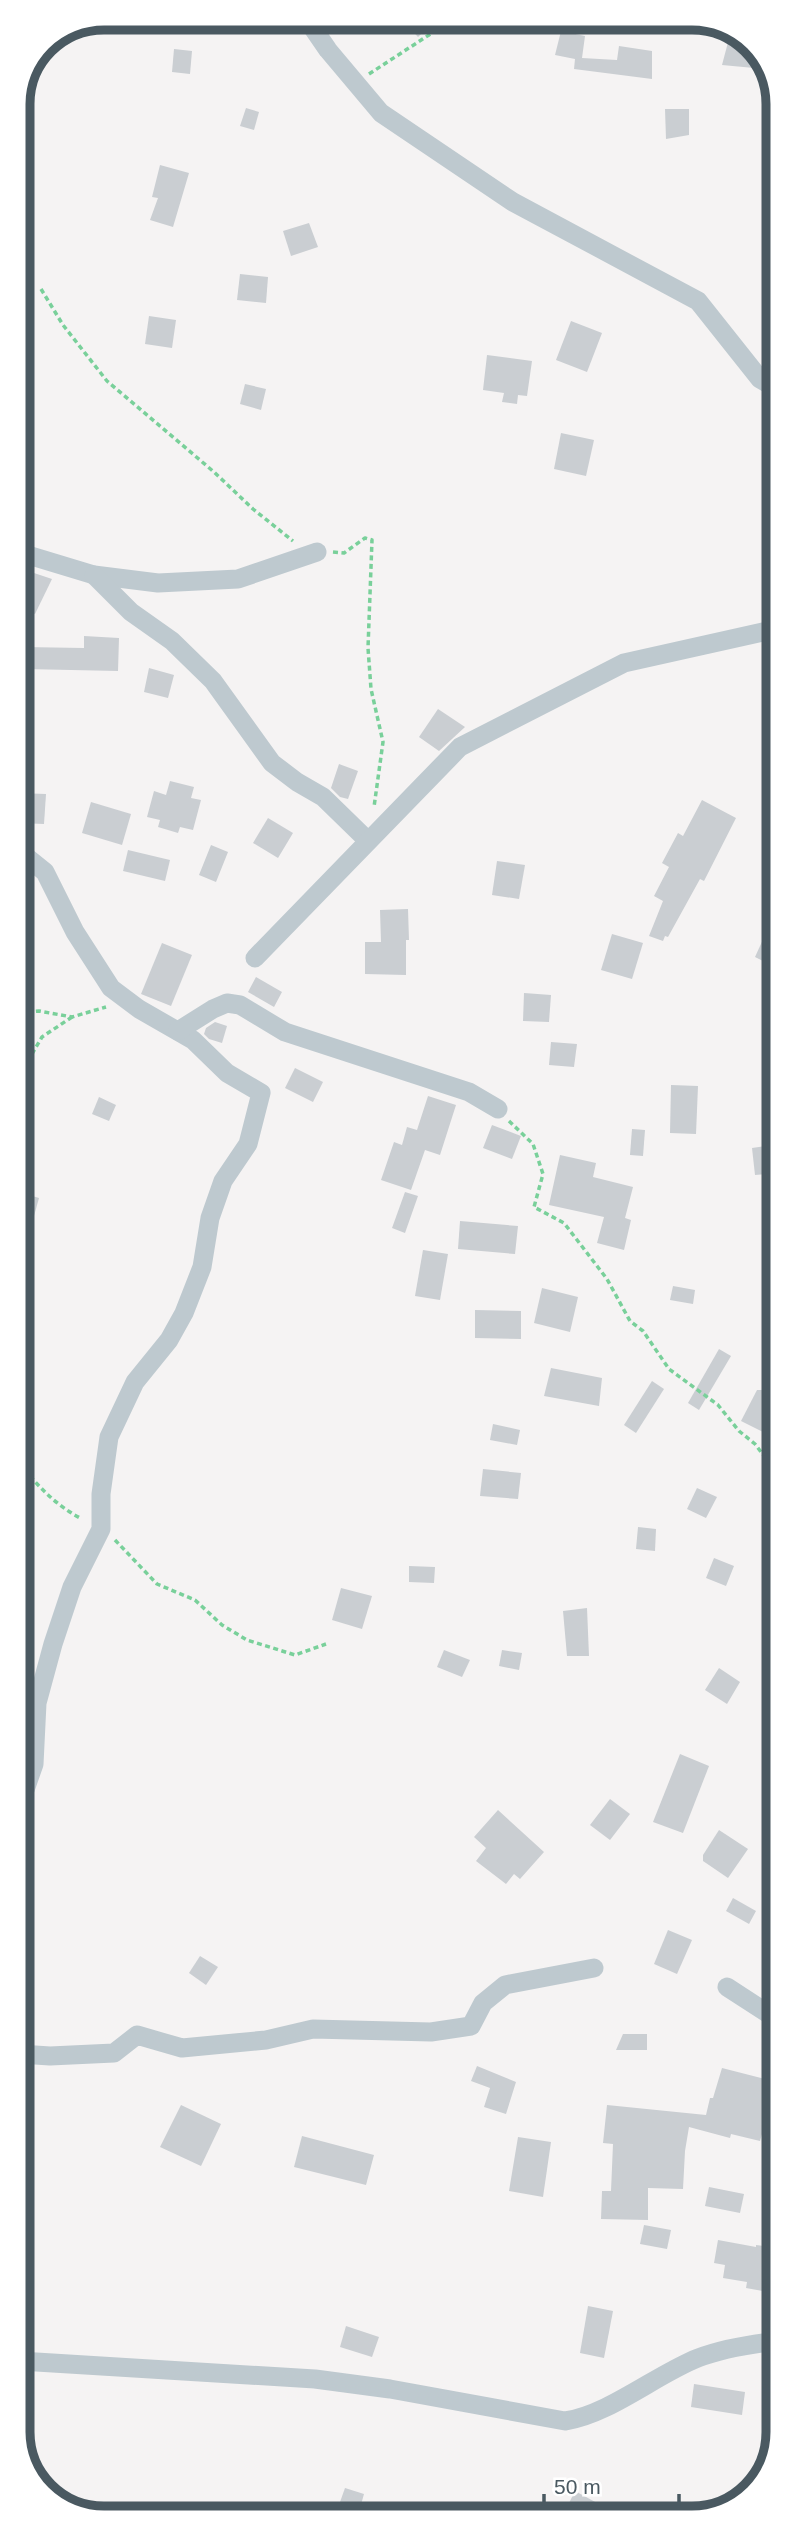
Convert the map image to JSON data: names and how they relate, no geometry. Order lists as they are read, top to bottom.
{
  "scale_bar": "50 m"
}
